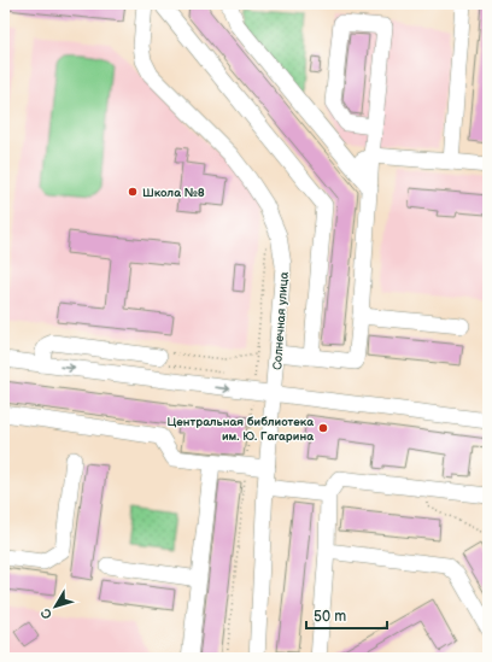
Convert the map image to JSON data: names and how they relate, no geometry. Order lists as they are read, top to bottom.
{
  "streets": {
    "street": ["Солнечная улица"]
  },
  "places": ["Школа №8", "Центральная библиотека им. Ю. Гагарина"],
  "scale_bar": "50 m",
  "north": "bottom left"
}
